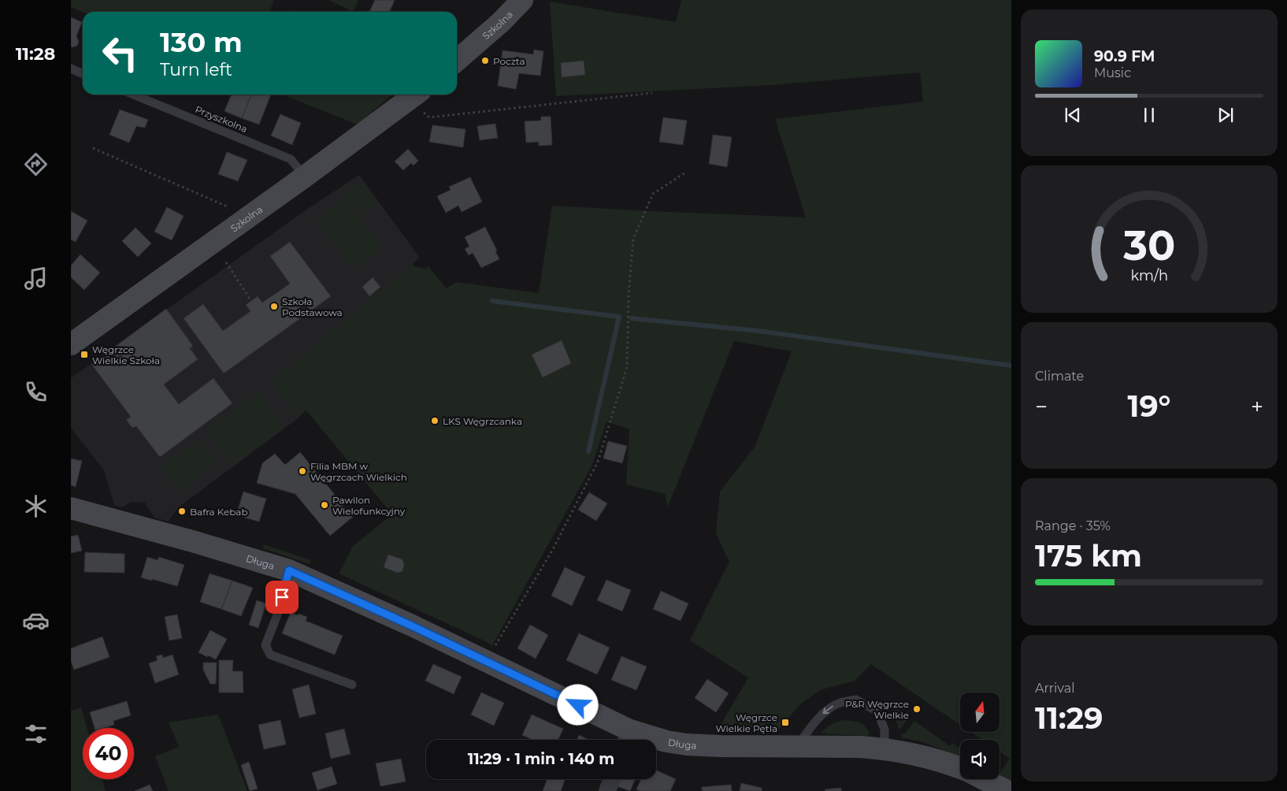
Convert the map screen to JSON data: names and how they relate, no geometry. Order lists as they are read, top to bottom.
{
  "streets": {
    "street": ["Szkolna", "Długa"],
    "lane": ["Przyszkolna"]
  },
  "crossings": [
    ["Szkolna", "Przyszkolna"]
  ],
  "places": {
    "other": [
      "Poczta",
      "Szkoła Podstawowa",
      "LKS Węgrzcanka",
      "Filia MBM w Węgrzcach Wielkich",
      "Pawilon Wielofunkcyjny",
      "Bafra Kebab",
      "P&R Węgrzce Wielkie"
    ],
    "transit": ["Węgrzce Wielkie Szkoła", "Węgrzce Wielkie Pętla"]
  },
  "north": "top",
  "page": {
    "tabs": "11:28",
    "turn": ["130 m", "Turn left"],
    "song": ["90.9 FM", "Music"],
    "tile": [
      "Climate",
      ["Range · 35%", "175 km"],
      ["Arrival", "11:29"]
    ],
    "heat": ["−", "19°", "+"],
    "limit": "40",
    "trip": "11:29 · 1 min · 140 m",
    "gauge": ["30", "km/h"]
  }
}
